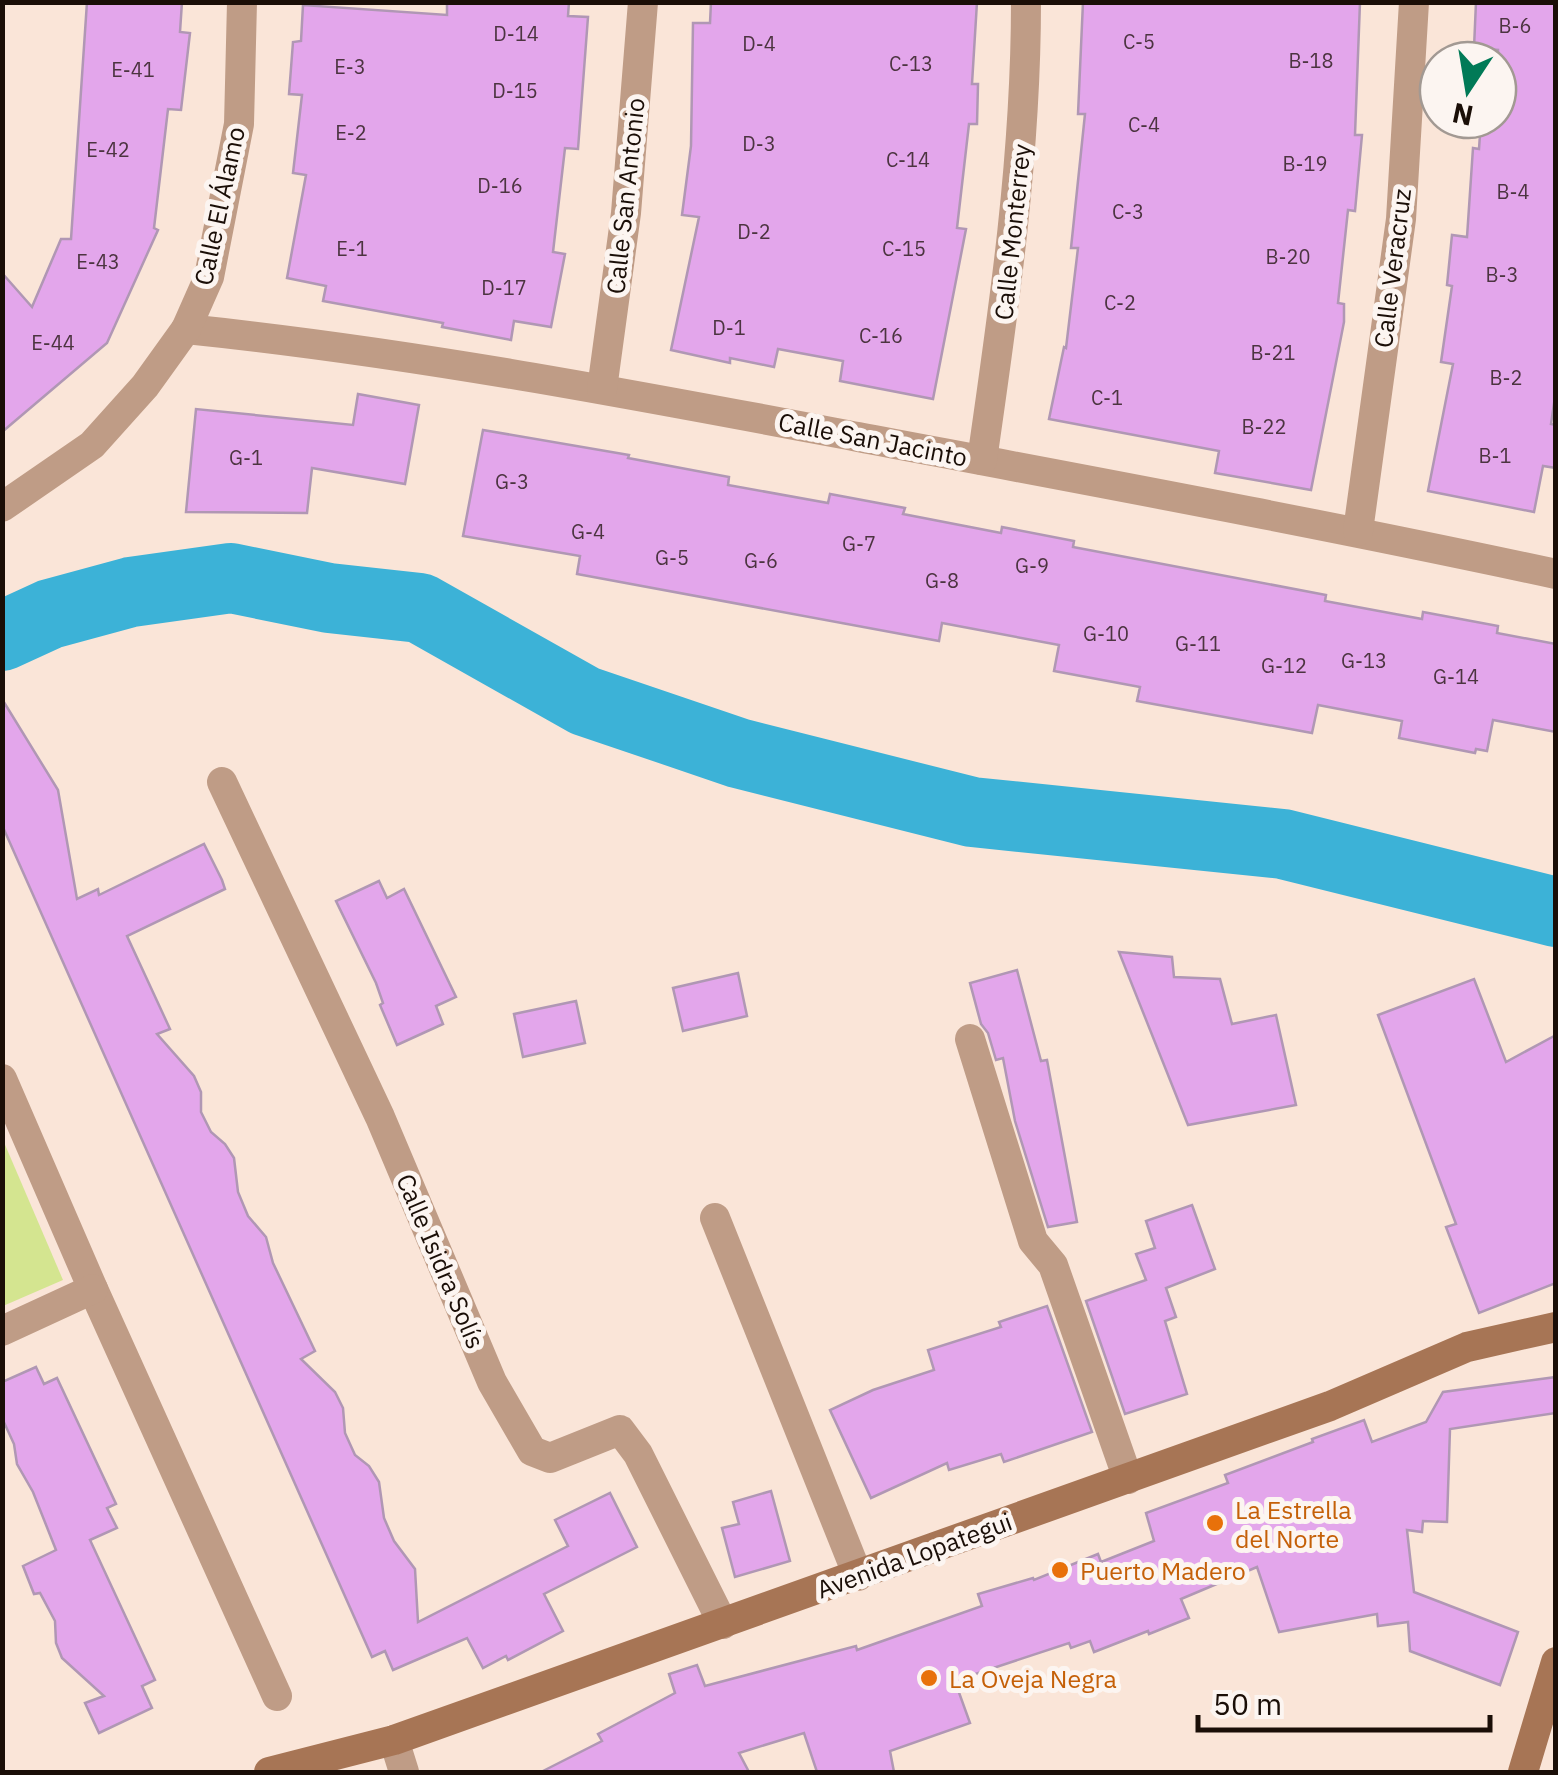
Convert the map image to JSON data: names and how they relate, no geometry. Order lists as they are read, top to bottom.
{
  "streets": {
    "street": [
      "Calle San Antonio",
      "Calle El Álamo",
      "Calle Monterrey",
      "Calle Veracruz",
      "Calle San Jacinto",
      "Calle Isidra Solís",
      "Avenida Lopategui"
    ]
  },
  "crossings": [
    ["Calle San Antonio", "Calle San Jacinto"],
    ["Calle El Álamo", "Calle San Jacinto"],
    ["Calle Monterrey", "Calle San Jacinto"],
    ["Calle Veracruz", "Calle San Jacinto"],
    ["Calle Isidra Solís", "Avenida Lopategui"]
  ],
  "places": ["La Estrella del Norte", "Puerto Madero", "La Oveja Negra"],
  "house_numbers": [
    "B-6",
    "D-14",
    "C-5",
    "D-4",
    "B-18",
    "C-13",
    "E-3",
    "E-41",
    "D-15",
    "C-4",
    "E-2",
    "D-3",
    "E-42",
    "C-14",
    "B-19",
    "D-16",
    "B-4",
    "C-3",
    "D-2",
    "E-1",
    "C-15",
    "B-20",
    "E-43",
    "B-3",
    "D-17",
    "C-2",
    "D-1",
    "C-16",
    "E-44",
    "B-21",
    "B-2",
    "C-1",
    "B-22",
    "B-1",
    "G-1",
    "G-3",
    "G-4",
    "G-7",
    "G-5",
    "G-6",
    "G-9",
    "G-8",
    "G-10",
    "G-11",
    "G-13",
    "G-12",
    "G-14"
  ],
  "scale_bar": "50 m",
  "north": "bottom"
}
